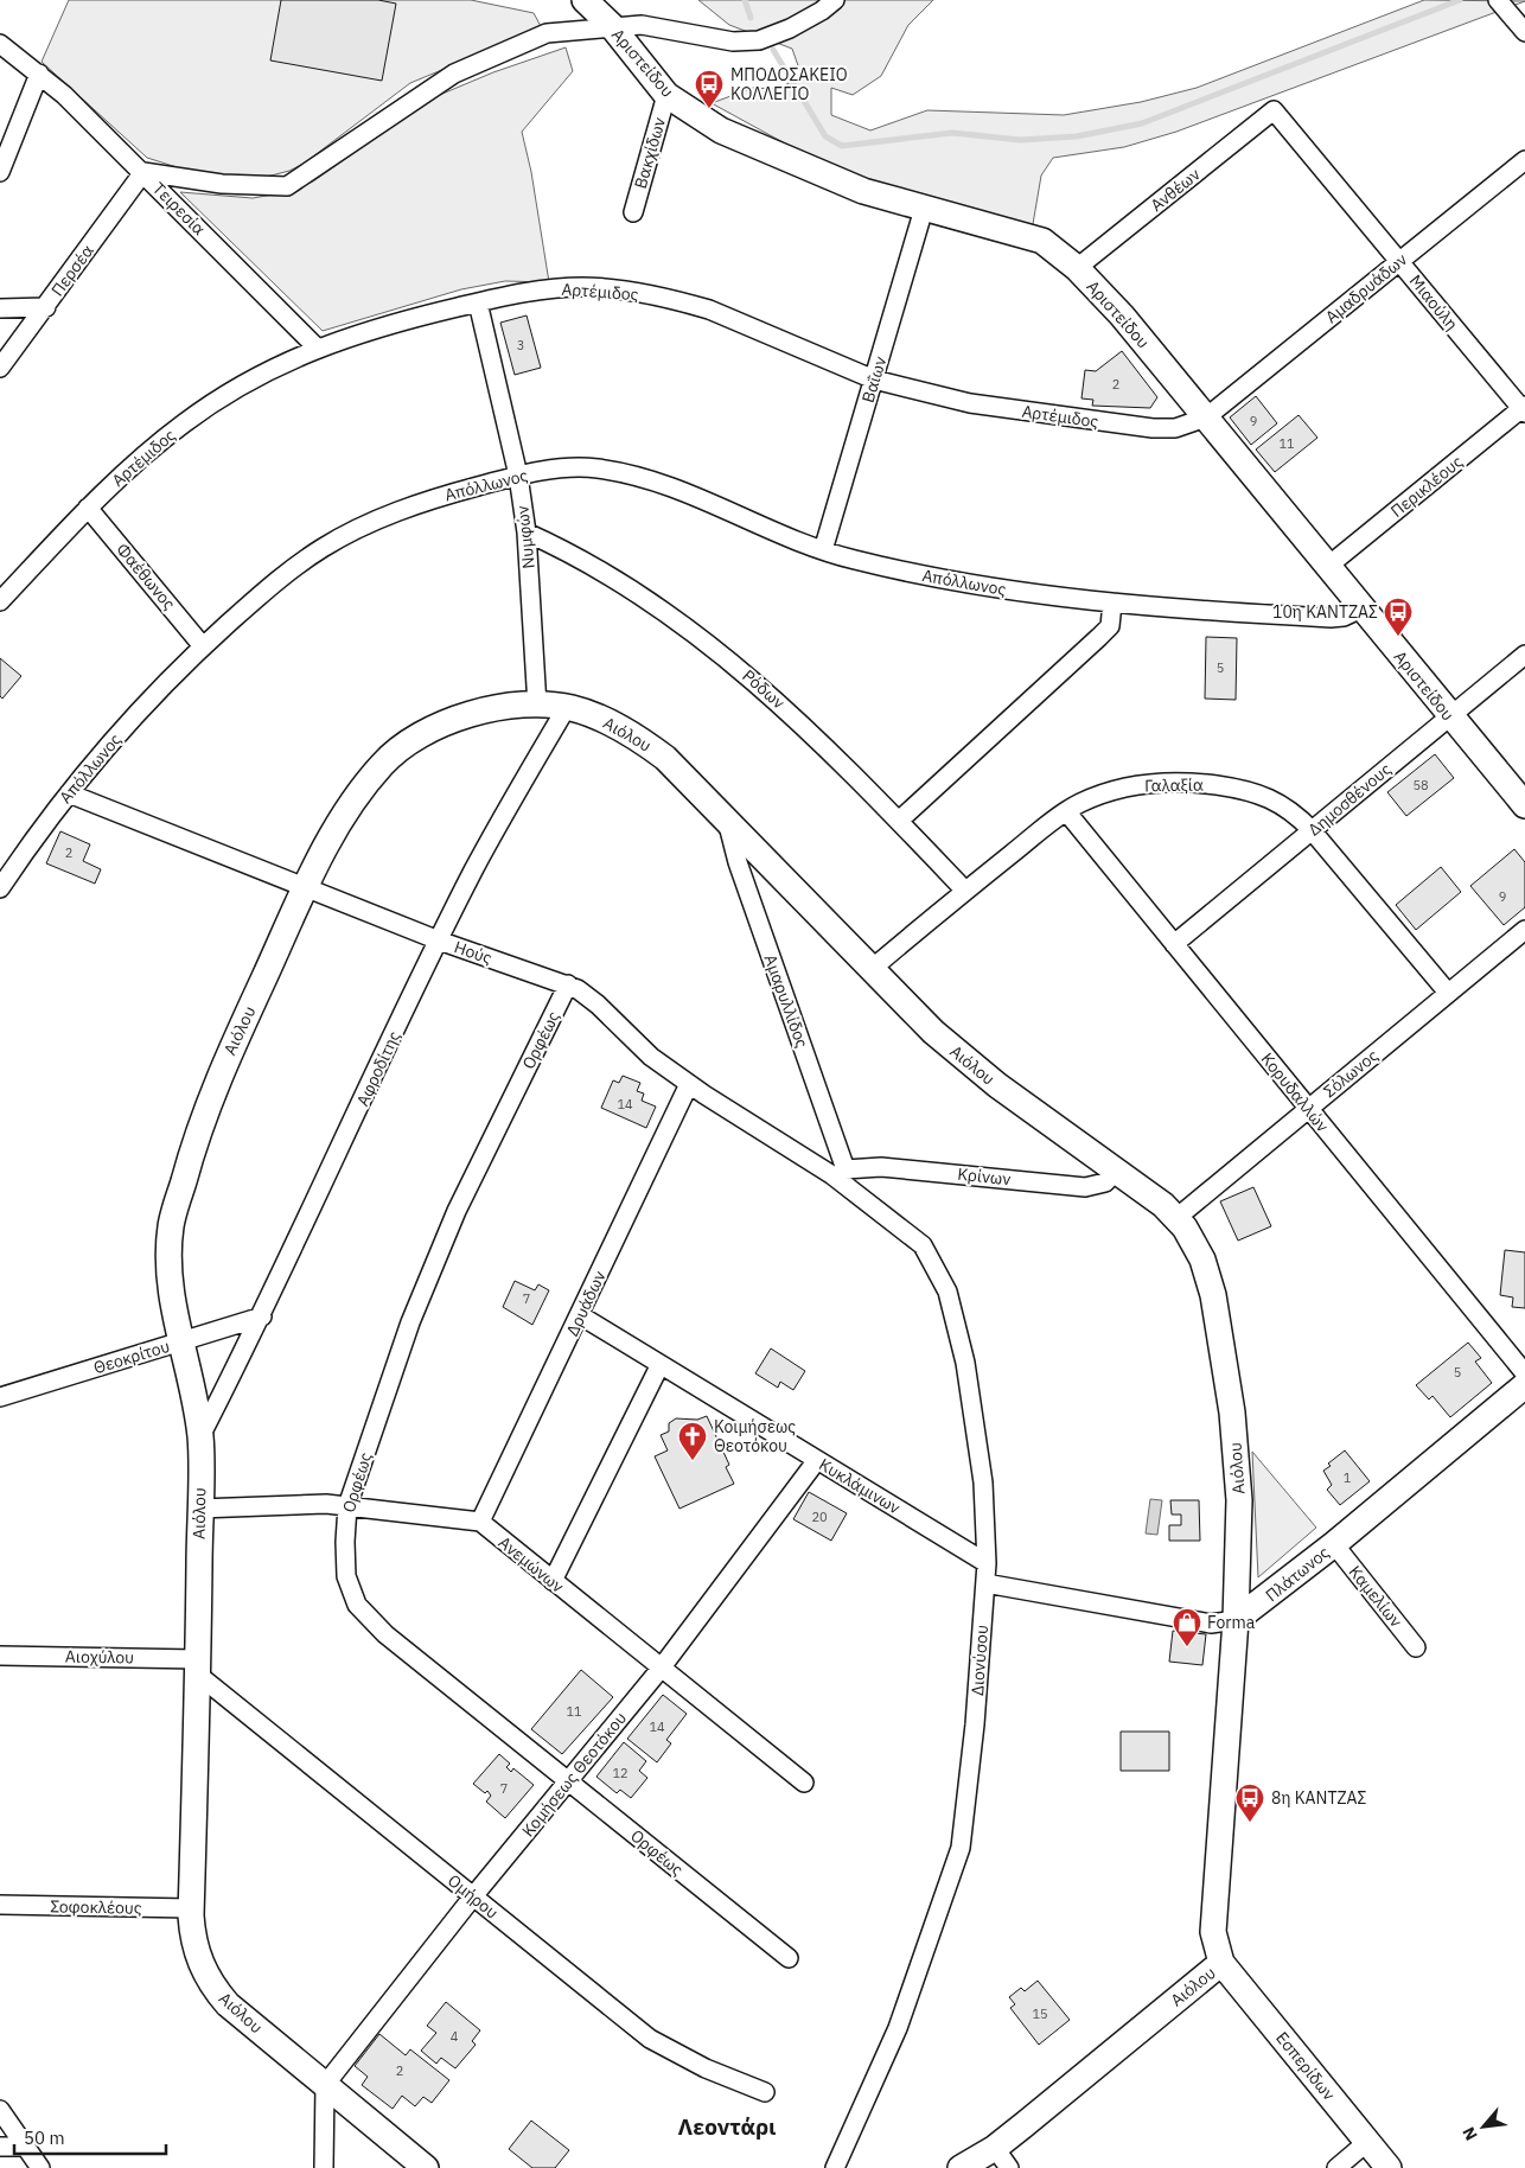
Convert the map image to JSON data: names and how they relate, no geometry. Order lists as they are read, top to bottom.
{
  "streets": {
    "street": [
      "Αριστείδου",
      "Βακχίδων",
      "Ανθέων",
      "Tειρεσία",
      "Περσέα",
      "Αμαδρυάδων",
      "Αρτέμιδος",
      "Μιαούλη",
      "Βαΐων",
      "Απόλλωνος",
      "Περικλέους",
      "Νυμφών",
      "Φαέθωνος",
      "Ρόδων",
      "Αιόλου",
      "Γαλαξία",
      "Δημοσθένους",
      "Ηούς",
      "Αμαρυλλίδος",
      "Ορφέως",
      "Αφροδίτης",
      "Σόλωνος",
      "Κορυδαλλών",
      "Κρίνων",
      "Δρυάδων",
      "Θεοκρίτου",
      "Κυκλάμινων",
      "Ανεμώνων",
      "Πλάτωνος",
      "Καμελίων",
      "Αιοχύλου",
      "Διονύσου",
      "Κομήσεως Θεοτόκου",
      "Ομήρου",
      "Σοφοκλέους",
      "Εσπερίδων"
    ]
  },
  "crossings": [
    ["Αριστείδου", "Βακχίδων"],
    ["Αριστείδου", "Ανθέων"],
    ["Αριστείδου", "Αμαδρυάδων"],
    ["Αριστείδου", "Αρτέμιδος"],
    ["Αριστείδου", "Βαΐων"],
    ["Αριστείδου", "Απόλλωνος"],
    ["Αριστείδου", "Περικλέους"],
    ["Αριστείδου", "Δημοσθένους"],
    ["Ανθέων", "Μιαούλη"],
    ["Tειρεσία", "Περσέα"],
    ["Tειρεσία", "Αρτέμιδος"],
    ["Αμαδρυάδων", "Αρτέμιδος"],
    ["Αμαδρυάδων", "Μιαούλη"],
    ["Αρτέμιδος", "Βαΐων"],
    ["Αρτέμιδος", "Νυμφών"],
    ["Αρτέμιδος", "Φαέθωνος"],
    ["Μιαούλη", "Περικλέους"],
    ["Βαΐων", "Απόλλωνος"],
    ["Απόλλωνος", "Νυμφών"],
    ["Απόλλωνος", "Φαέθωνος"],
    ["Απόλλωνος", "Ηούς"],
    ["Νυμφών", "Ρόδων"],
    ["Νυμφών", "Αιόλου"],
    ["Ρόδων", "Γαλαξία"],
    ["Αιόλου", "Γαλαξία"],
    ["Αιόλου", "Ηούς"],
    ["Αιόλου", "Αμαρυλλίδος"],
    ["Αιόλου", "Αφροδίτης"],
    ["Αιόλου", "Σόλωνος"],
    ["Αιόλου", "Κρίνων"],
    ["Αιόλου", "Θεοκρίτου"],
    ["Αιόλου", "Πλάτωνος"],
    ["Αιόλου", "Αιοχύλου"],
    ["Αιόλου", "Κομήσεως Θεοτόκου"],
    ["Αιόλου", "Ομήρου"],
    ["Αιόλου", "Σοφοκλέους"],
    ["Αιόλου", "Εσπερίδων"],
    ["Γαλαξία", "Δημοσθένους"],
    ["Γαλαξία", "Σόλωνος"],
    ["Γαλαξία", "Κορυδαλλών"],
    ["Δημοσθένους", "Κορυδαλλών"],
    ["Ηούς", "Αμαρυλλίδος"],
    ["Ηούς", "Ορφέως"],
    ["Ηούς", "Αφροδίτης"],
    ["Ηούς", "Κρίνων"],
    ["Ηούς", "Δρυάδων"],
    ["Ηούς", "Διονύσου"],
    ["Αμαρυλλίδος", "Κρίνων"],
    ["Αμαρυλλίδος", "Διονύσου"],
    ["Ορφέως", "Κομήσεως Θεοτόκου"],
    ["Αφροδίτης", "Θεοκρίτου"],
    ["Σόλωνος", "Κορυδαλλών"],
    ["Κρίνων", "Διονύσου"],
    ["Δρυάδων", "Κυκλάμινων"],
    ["Δρυάδων", "Ανεμώνων"],
    ["Κυκλάμινων", "Διονύσου"],
    ["Κυκλάμινων", "Κομήσεως Θεοτόκου"],
    ["Ανεμώνων", "Κομήσεως Θεοτόκου"],
    ["Πλάτωνος", "Καμελίων"],
    ["Αιοχύλου", "Ομήρου"],
    ["Κομήσεως Θεοτόκου", "Ομήρου"]
  ],
  "districts": ["Λεοντάρι"],
  "places": {
    "bus stop": ["ΜΠΟΔΟΣΑΚΕΙΟ ΚΟΛΛΕΓΙΟ", "10η ΚΑΝΤΖΑΣ", "8η ΚΑΝΤΖΑΣ"],
    "church": ["Κοιμήσεως Θεοτόκου"],
    "shop": ["Forma"]
  },
  "house_numbers": [
    "3",
    "2",
    "9",
    "11",
    "5",
    "58",
    "2",
    "9",
    "14",
    "7",
    "5",
    "1",
    "20",
    "11",
    "14",
    "12",
    "7",
    "15",
    "4",
    "2"
  ],
  "scale_bar": "50 m",
  "north": "bottom left"
}
